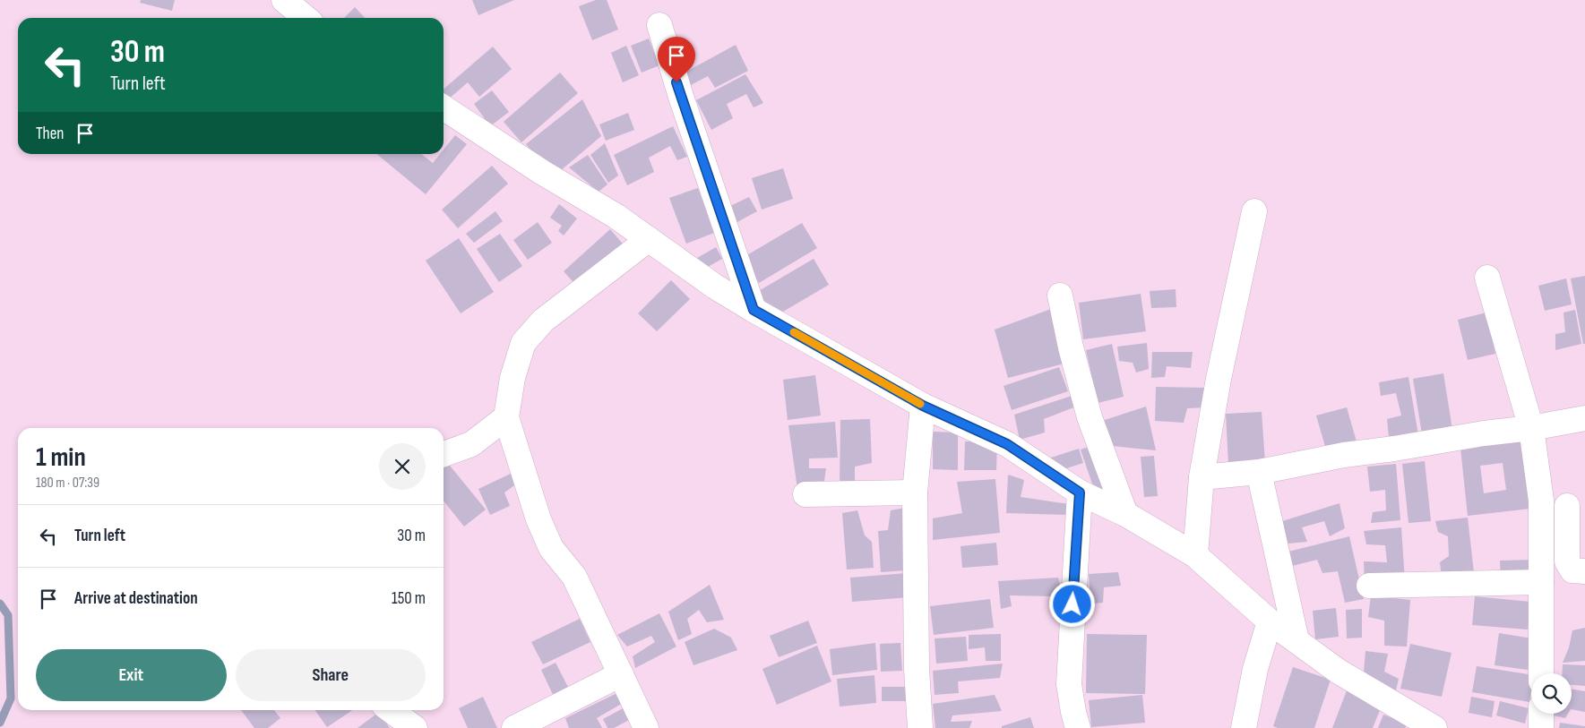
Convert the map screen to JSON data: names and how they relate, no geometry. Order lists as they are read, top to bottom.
{
  "page": {
    "turn": ["30 m", "Turn left"],
    "then": "Then",
    "heading": ["1 min", "180 m · 07:39"],
    "list": [
      {
        "name": "Turn left",
        "value": "30 m"
      },
      {
        "name": "Arrive at destination",
        "value": "150 m"
      }
    ],
    "buttons": ["Exit", "Share"]
  }
}
